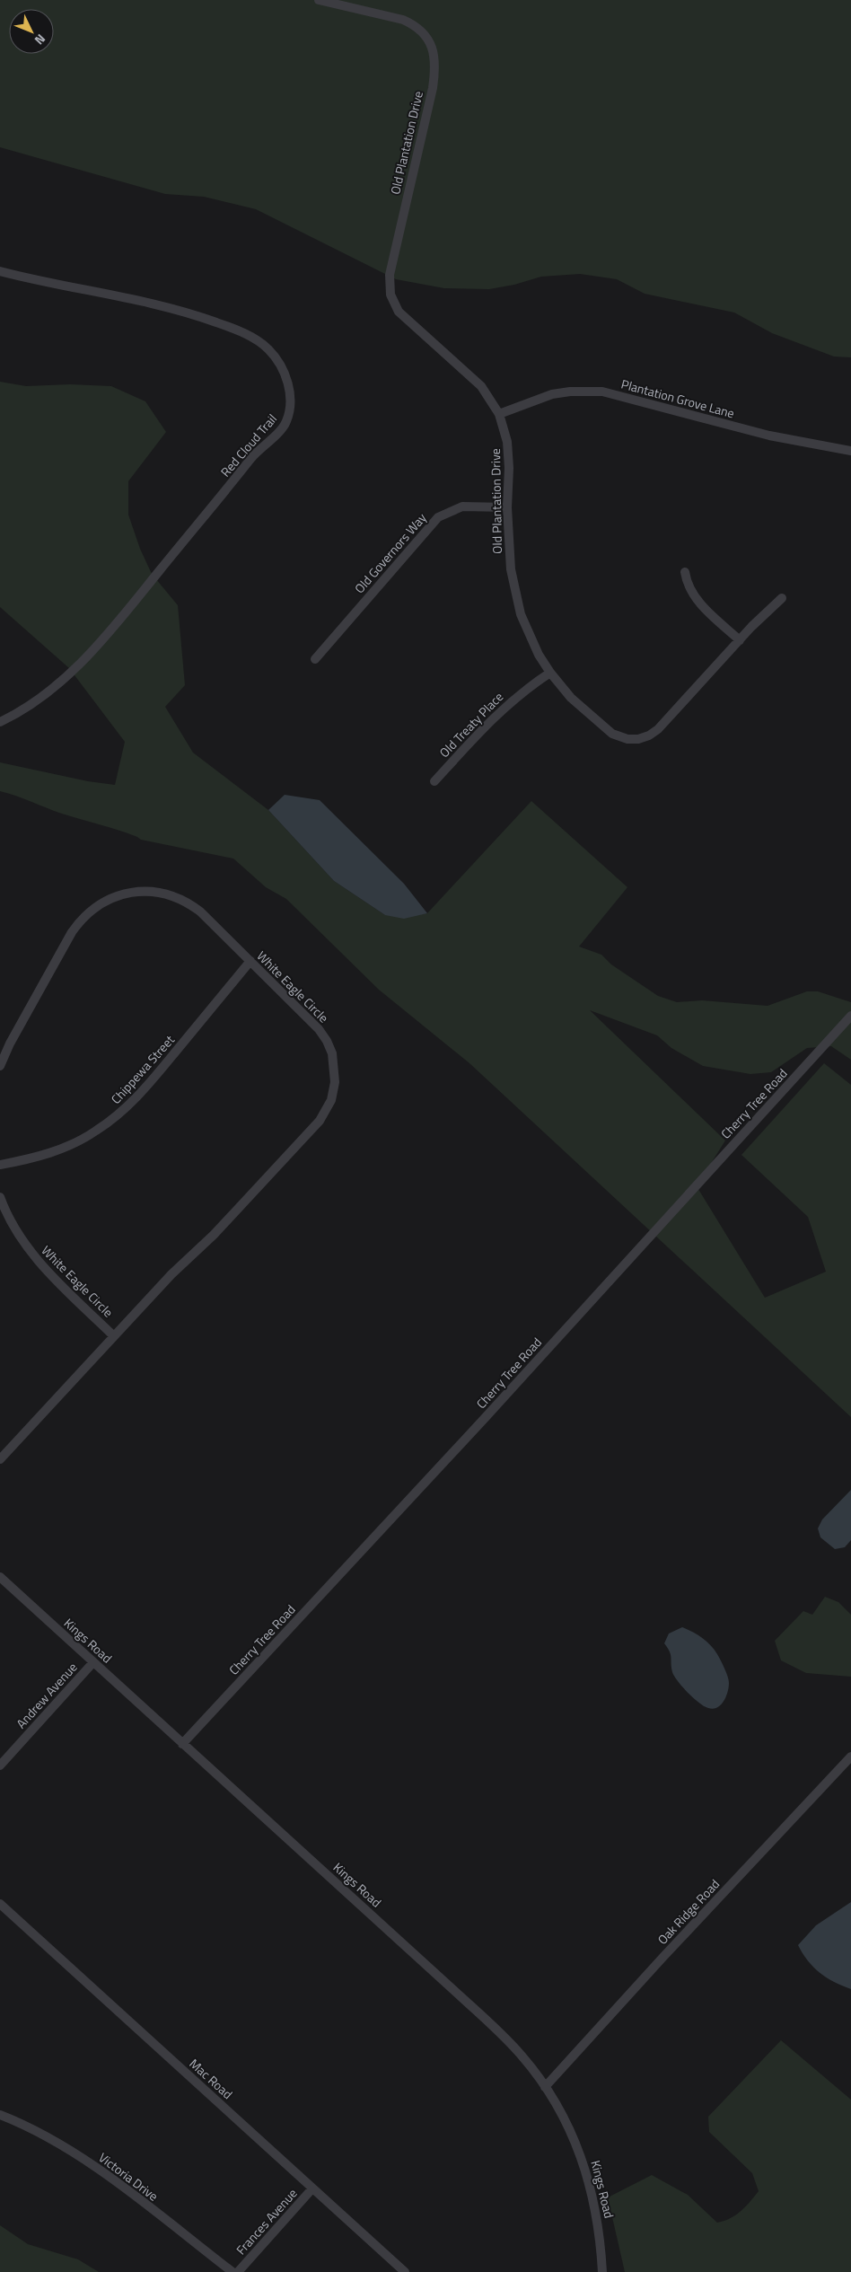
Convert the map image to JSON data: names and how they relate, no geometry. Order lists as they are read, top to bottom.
{
  "streets": {
    "street": [
      "Old Plantation Drive",
      "Plantation Grove Lane",
      "Red Cloud Trail",
      "Old Governors Way",
      "Old Treaty Place",
      "White Eagle Circle",
      "Chippewa Street",
      "Cherry Tree Road",
      "Kings Road",
      "Andrew Avenue",
      "Oak Ridge Road",
      "Mac Road",
      "Victoria Drive",
      "Frances Avenue"
    ]
  },
  "crossings": [
    ["Old Plantation Drive", "Plantation Grove Lane"],
    ["Old Plantation Drive", "Old Governors Way"],
    ["Old Plantation Drive", "Old Treaty Place"],
    ["White Eagle Circle", "Chippewa Street"],
    ["Cherry Tree Road", "Kings Road"],
    ["Kings Road", "Andrew Avenue"],
    ["Kings Road", "Oak Ridge Road"],
    ["Mac Road", "Frances Avenue"]
  ],
  "north": "bottom right"
}
